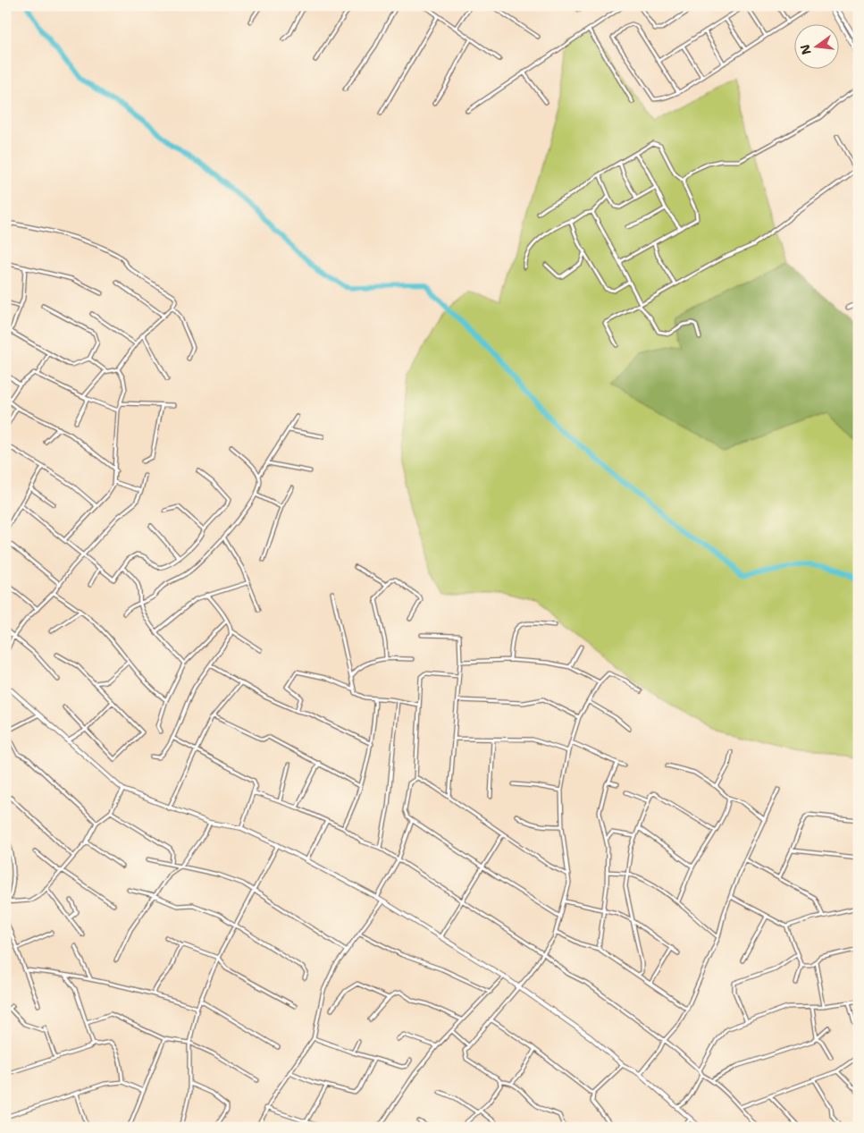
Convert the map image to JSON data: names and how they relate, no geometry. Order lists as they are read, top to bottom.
{
  "north": "left"
}
